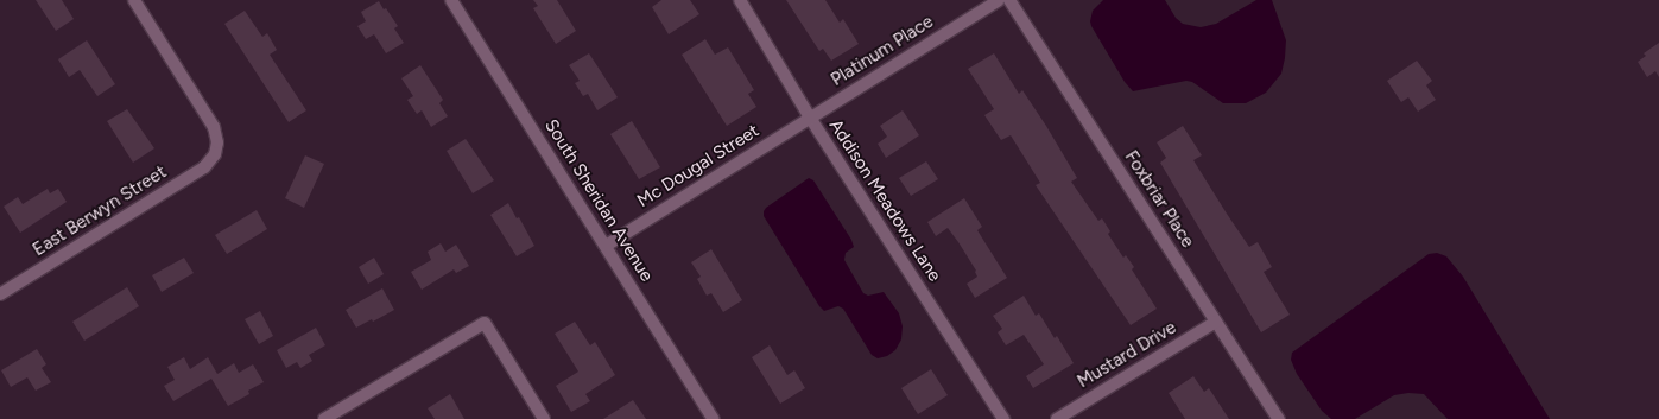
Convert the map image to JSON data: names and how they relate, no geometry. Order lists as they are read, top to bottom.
{
  "streets": {
    "street": [
      "Platinum Place",
      "Mc Dougal Street",
      "Foxbriar Place",
      "South Sheridan Avenue",
      "Addison Meadows Lane",
      "East Berwyn Street",
      "Mustard Drive"
    ]
  },
  "crossings": [
    ["Platinum Place", "Mc Dougal Street"],
    ["Platinum Place", "Addison Meadows Lane"],
    ["Mc Dougal Street", "South Sheridan Avenue"],
    ["Mc Dougal Street", "Addison Meadows Lane"],
    ["Foxbriar Place", "Mustard Drive"]
  ]
}
